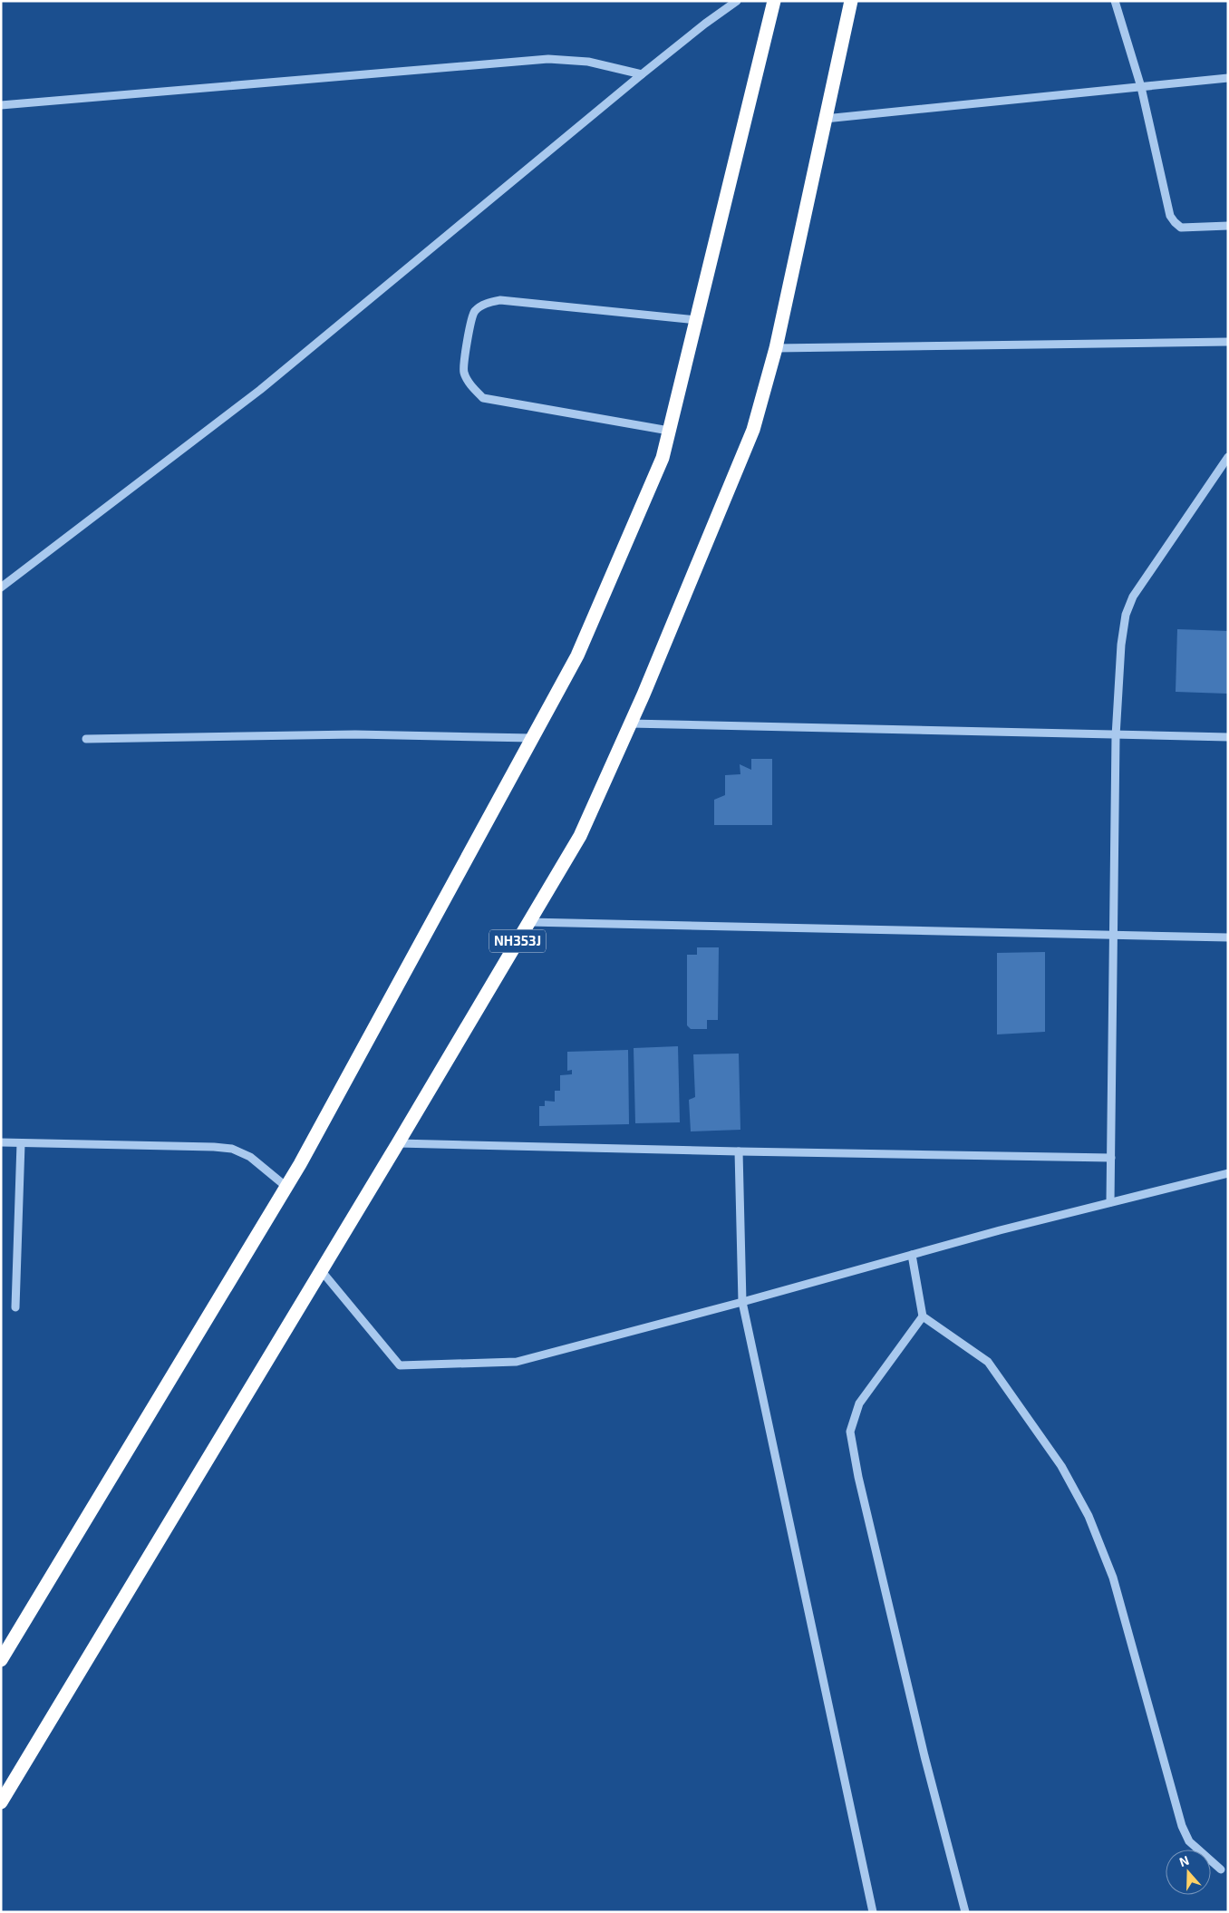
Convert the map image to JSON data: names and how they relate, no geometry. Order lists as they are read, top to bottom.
{
  "streets": {
    "highway": ["NH353J"]
  },
  "north": "top"
}
